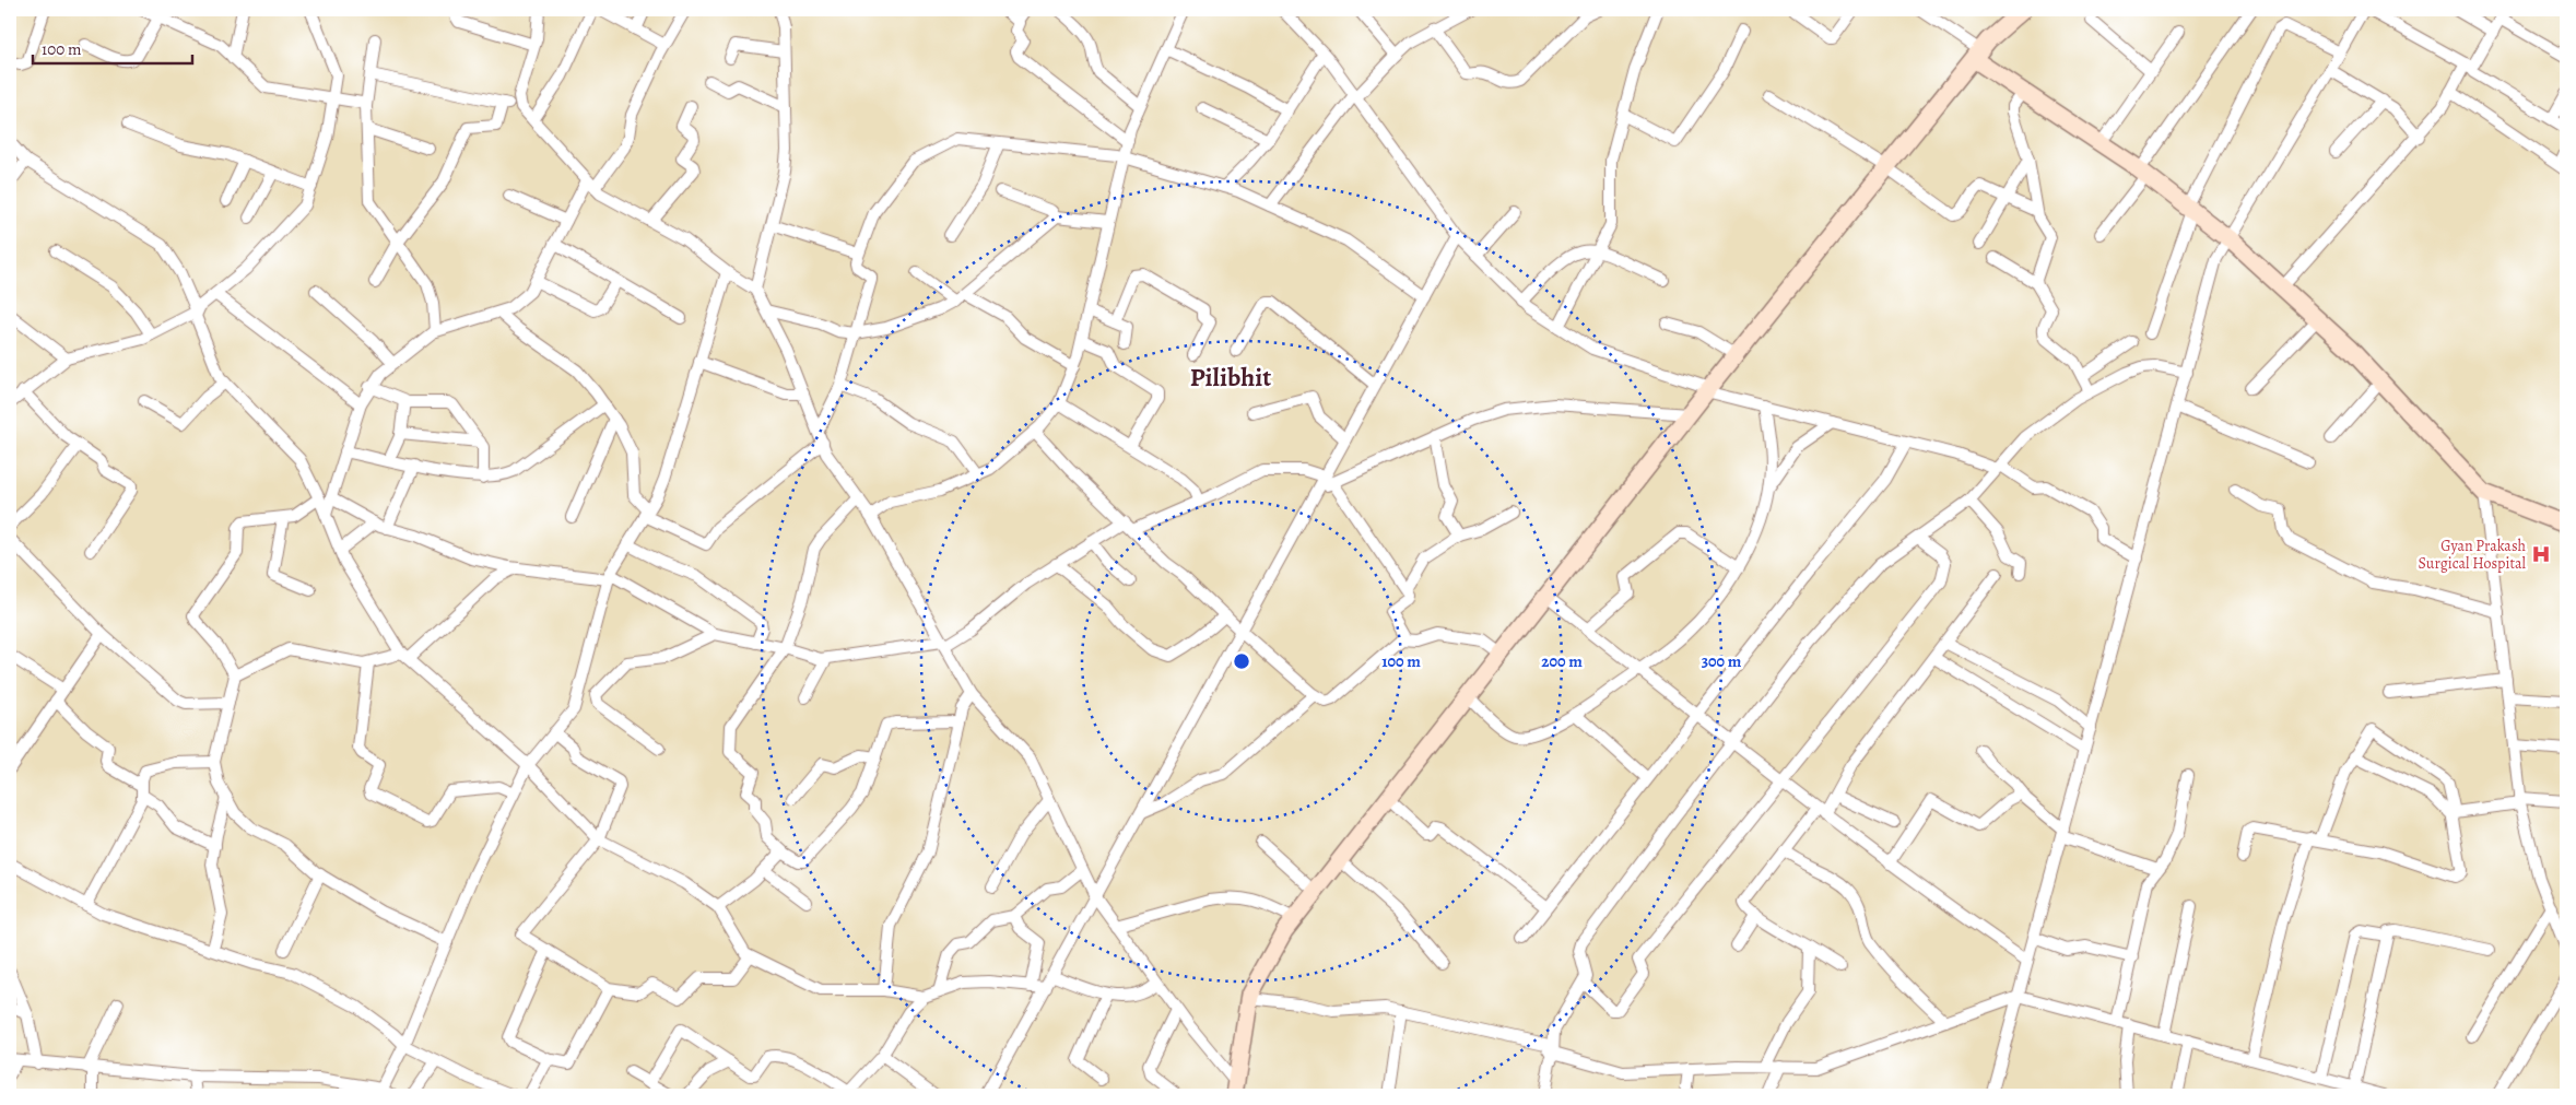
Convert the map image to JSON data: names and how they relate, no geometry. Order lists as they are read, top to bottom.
{
  "districts": ["Pilibhit"],
  "places": {
    "hospital": ["Gyan Prakash Surgical Hospital"]
  },
  "scale_bar": "100 m",
  "rings": ["100 m", "200 m", "300 m"]
}
